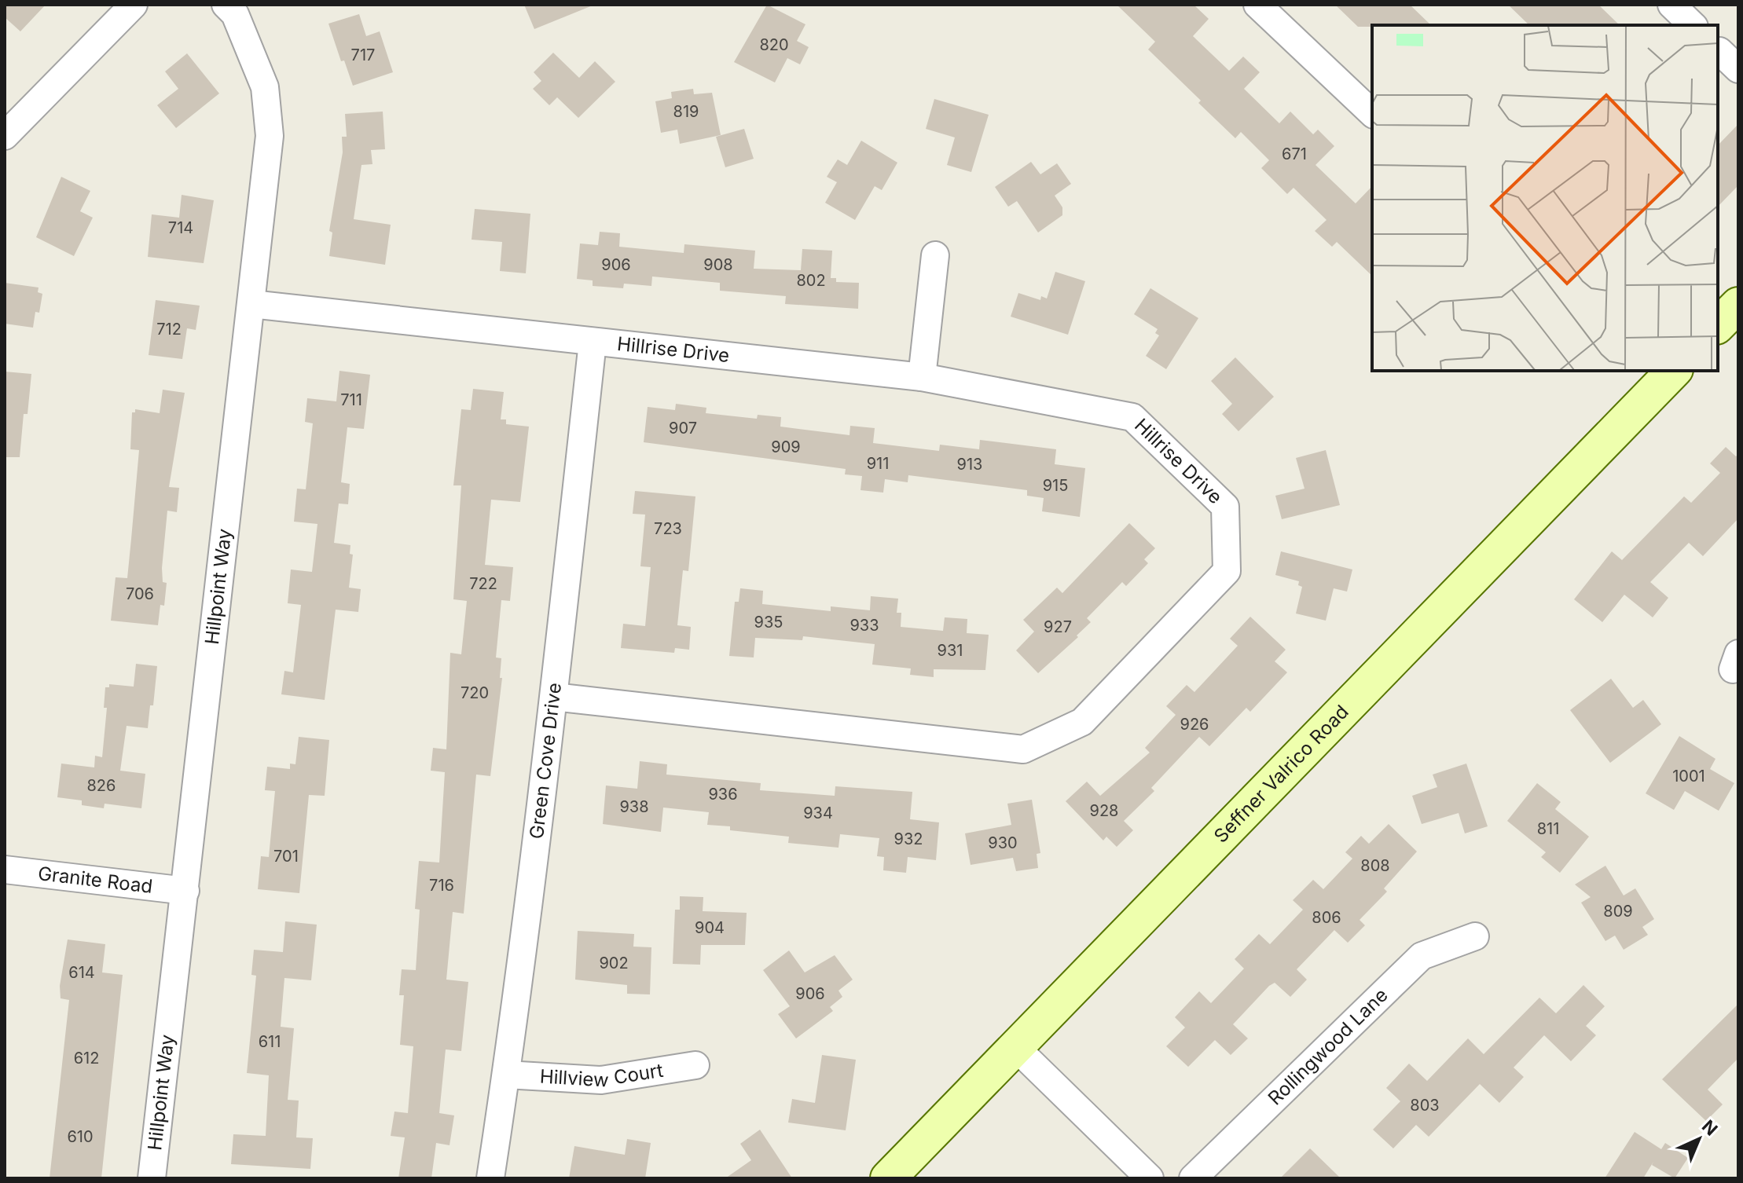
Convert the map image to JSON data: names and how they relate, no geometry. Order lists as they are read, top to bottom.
{
  "streets": {
    "street": [
      "Hillrise Drive",
      "Hillpoint Way",
      "Green Cove Drive",
      "Seffner Valrico Road",
      "Granite Road",
      "Rollingwood Lane",
      "Hillview Court"
    ]
  },
  "crossings": [
    ["Hillrise Drive", "Hillpoint Way"],
    ["Hillrise Drive", "Green Cove Drive"],
    ["Hillpoint Way", "Granite Road"],
    ["Green Cove Drive", "Hillview Court"]
  ],
  "house_numbers": [
    "820",
    "717",
    "819",
    "671",
    "714",
    "906",
    "908",
    "802",
    "712",
    "711",
    "907",
    "909",
    "911",
    "913",
    "915",
    "723",
    "722",
    "706",
    "935",
    "933",
    "927",
    "931",
    "720",
    "926",
    "1001",
    "826",
    "936",
    "938",
    "928",
    "934",
    "811",
    "932",
    "930",
    "701",
    "808",
    "716",
    "809",
    "806",
    "904",
    "902",
    "614",
    "906",
    "611",
    "612",
    "803",
    "610"
  ],
  "north": "top right"
}
